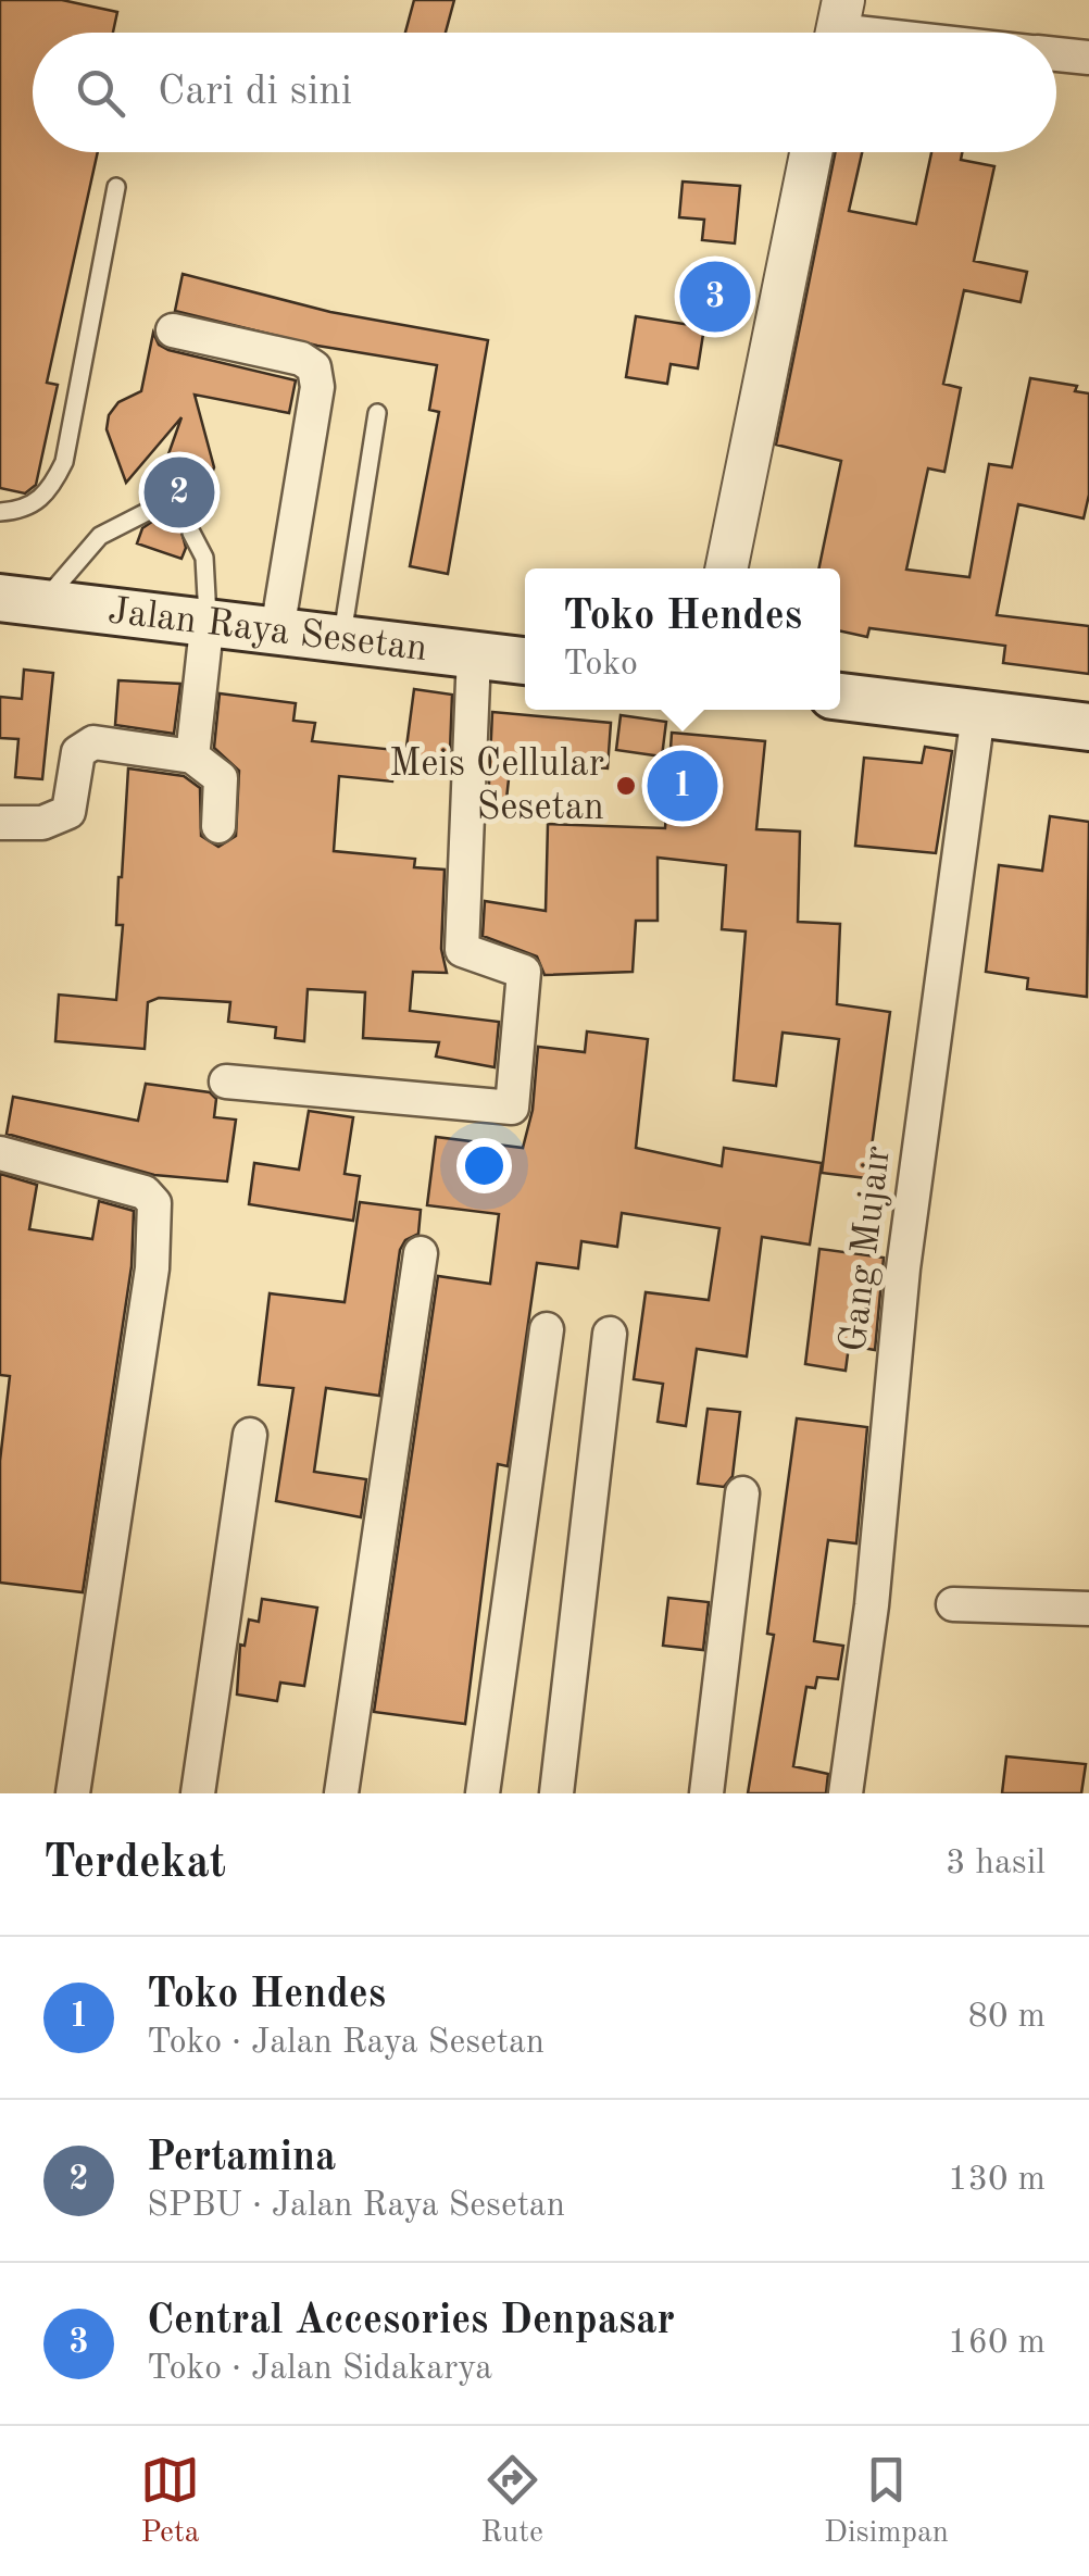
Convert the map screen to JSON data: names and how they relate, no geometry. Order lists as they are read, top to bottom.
{
  "streets": {
    "main road": ["Jalan Raya Sesetan"],
    "street": ["Gang Mujair"]
  },
  "places": ["Meis Cellular Sesetan"],
  "page": {
    "search": "Cari di sini",
    "pins": ["3", "2", "1"],
    "popup": ["Toko Hendes", "Toko"],
    "heading": ["Terdekat", "3 hasil"],
    "list": [
      {
        "mark": "1",
        "name": "Toko Hendes",
        "note": "Toko · Jalan Raya Sesetan",
        "value": "80 m"
      },
      {
        "mark": "2",
        "name": "Pertamina",
        "note": "SPBU · Jalan Raya Sesetan",
        "value": "130 m"
      },
      {
        "mark": "3",
        "name": "Central Accesories Denpasar",
        "note": "Toko · Jalan Sidakarya",
        "value": "160 m"
      }
    ],
    "nav": ["Peta", "Rute", "Disimpan"]
  }
}
